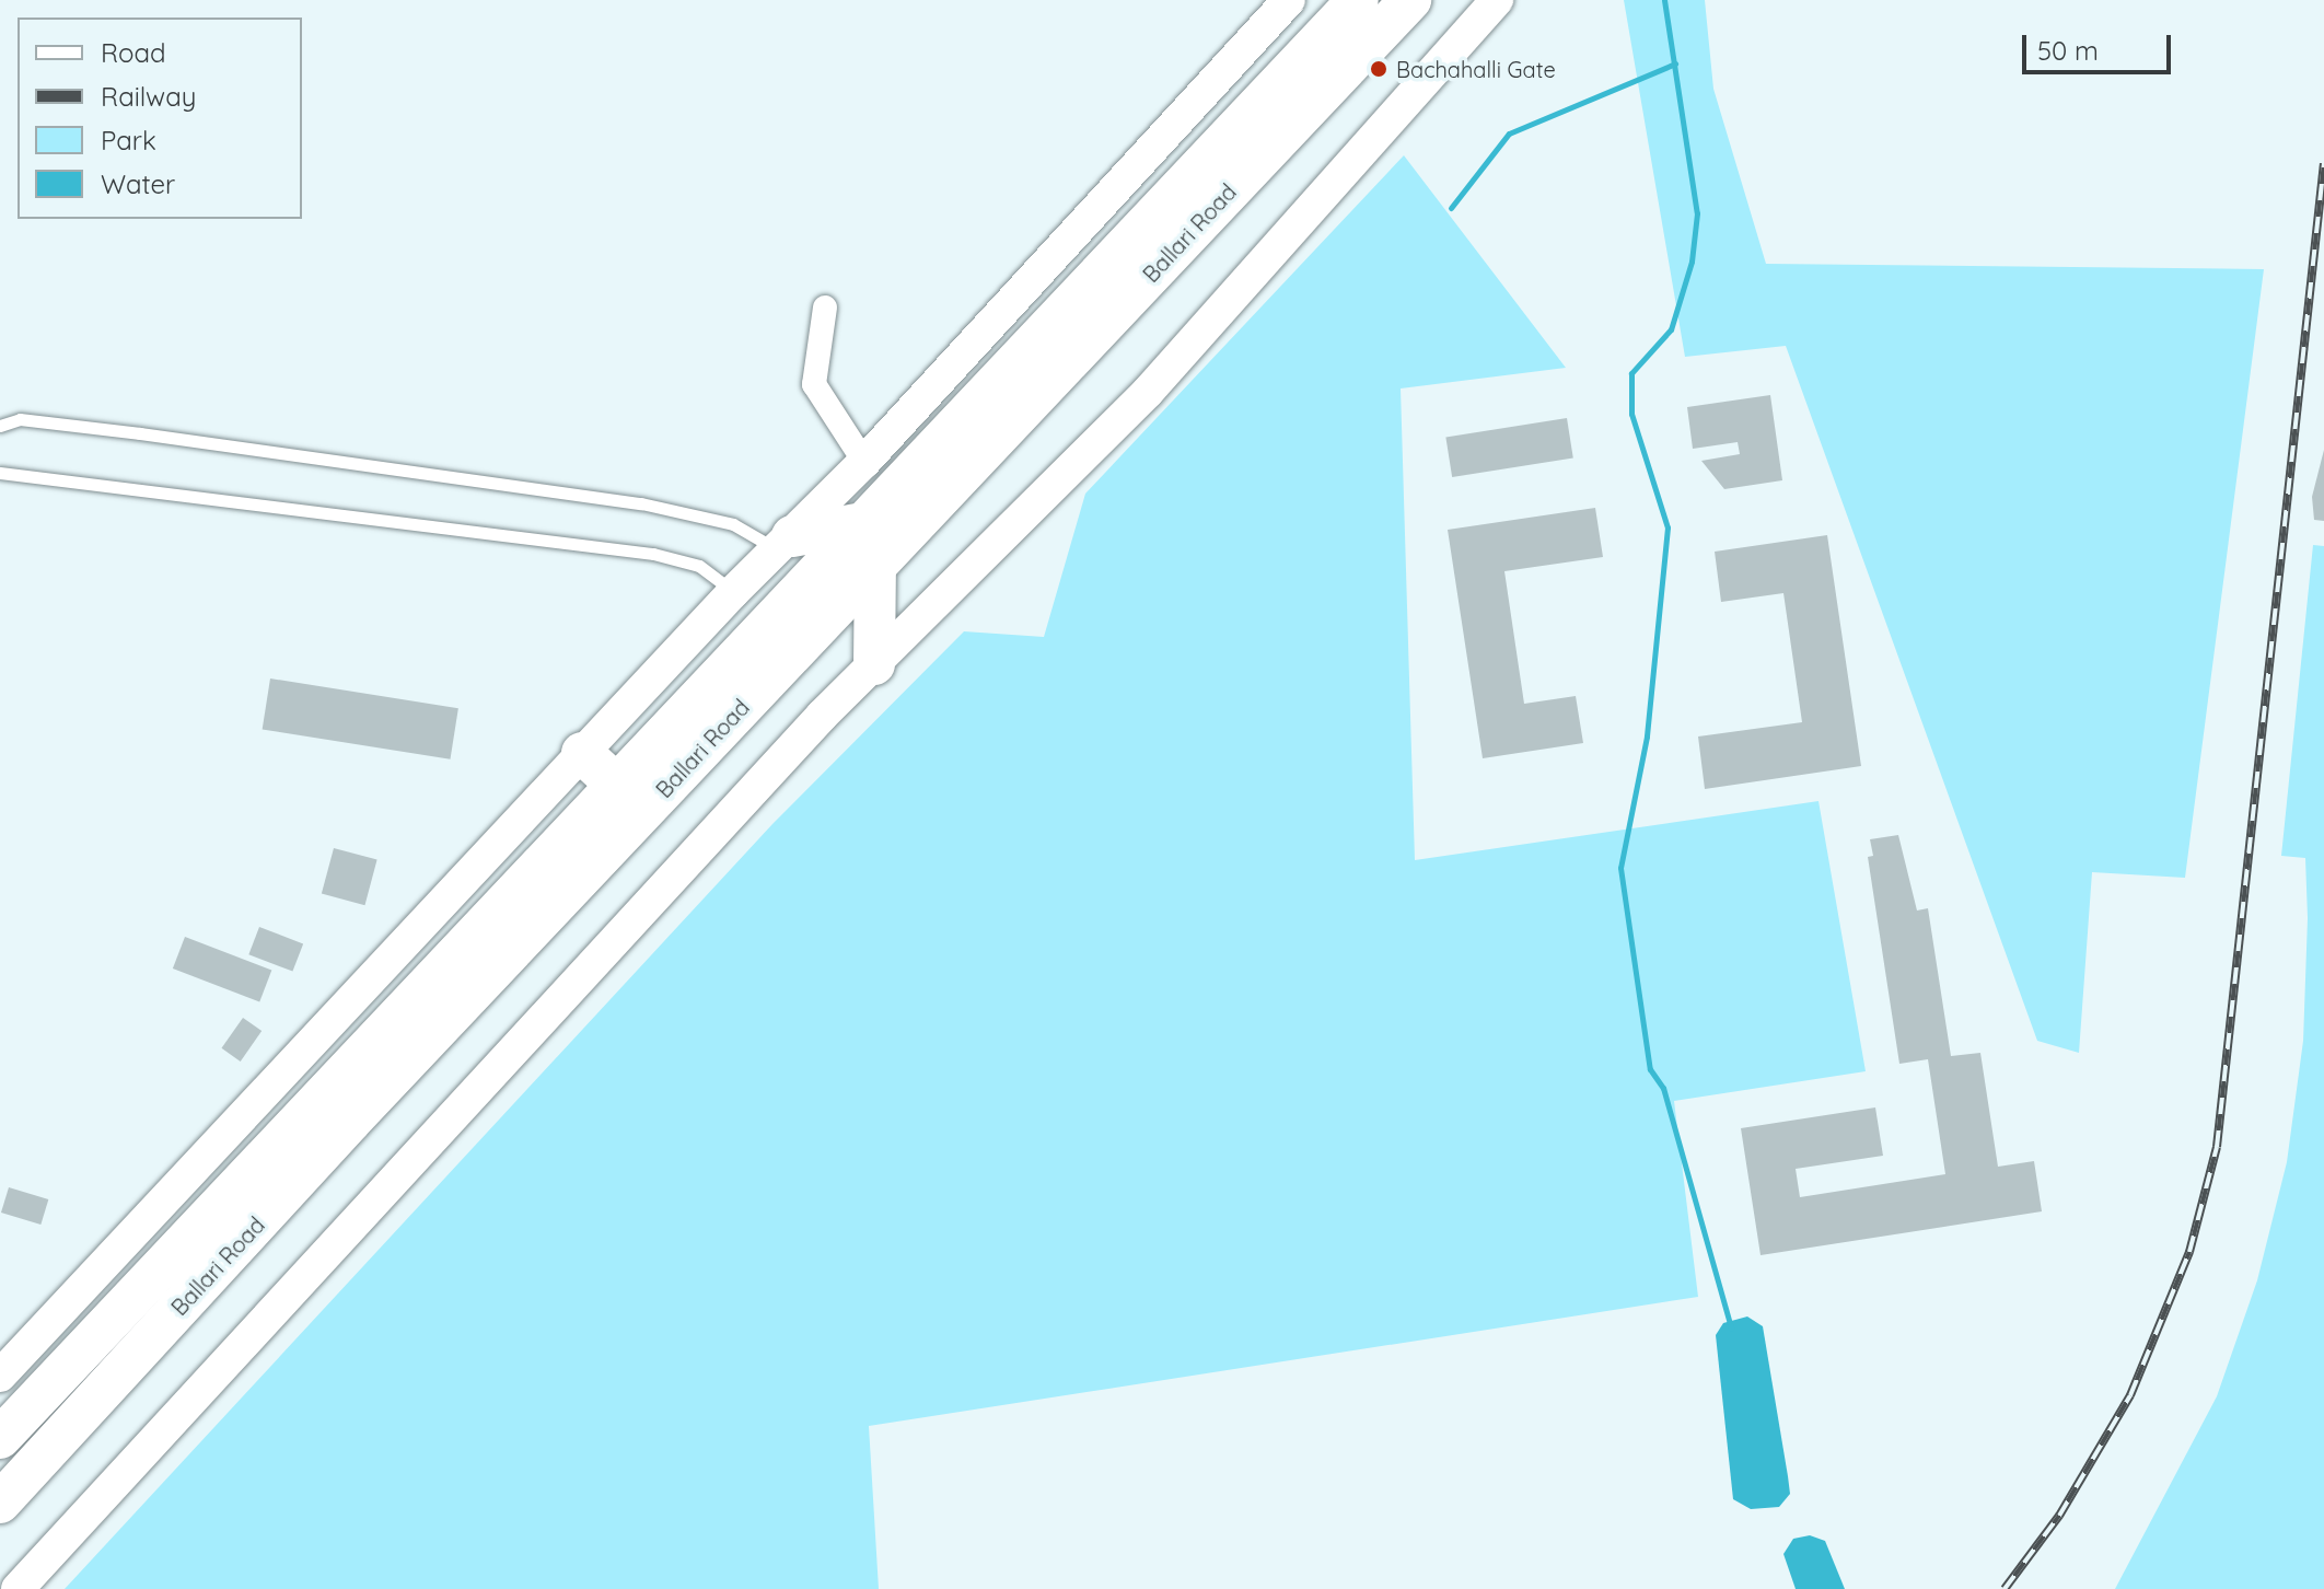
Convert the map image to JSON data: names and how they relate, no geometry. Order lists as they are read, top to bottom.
{
  "streets": {
    "highway": ["Ballari Road"]
  },
  "places": ["Bachahalli Gate"],
  "legend": [
    "Road",
    "Railway",
    "Park",
    "Water"
  ],
  "scale_bar": "50 m"
}
